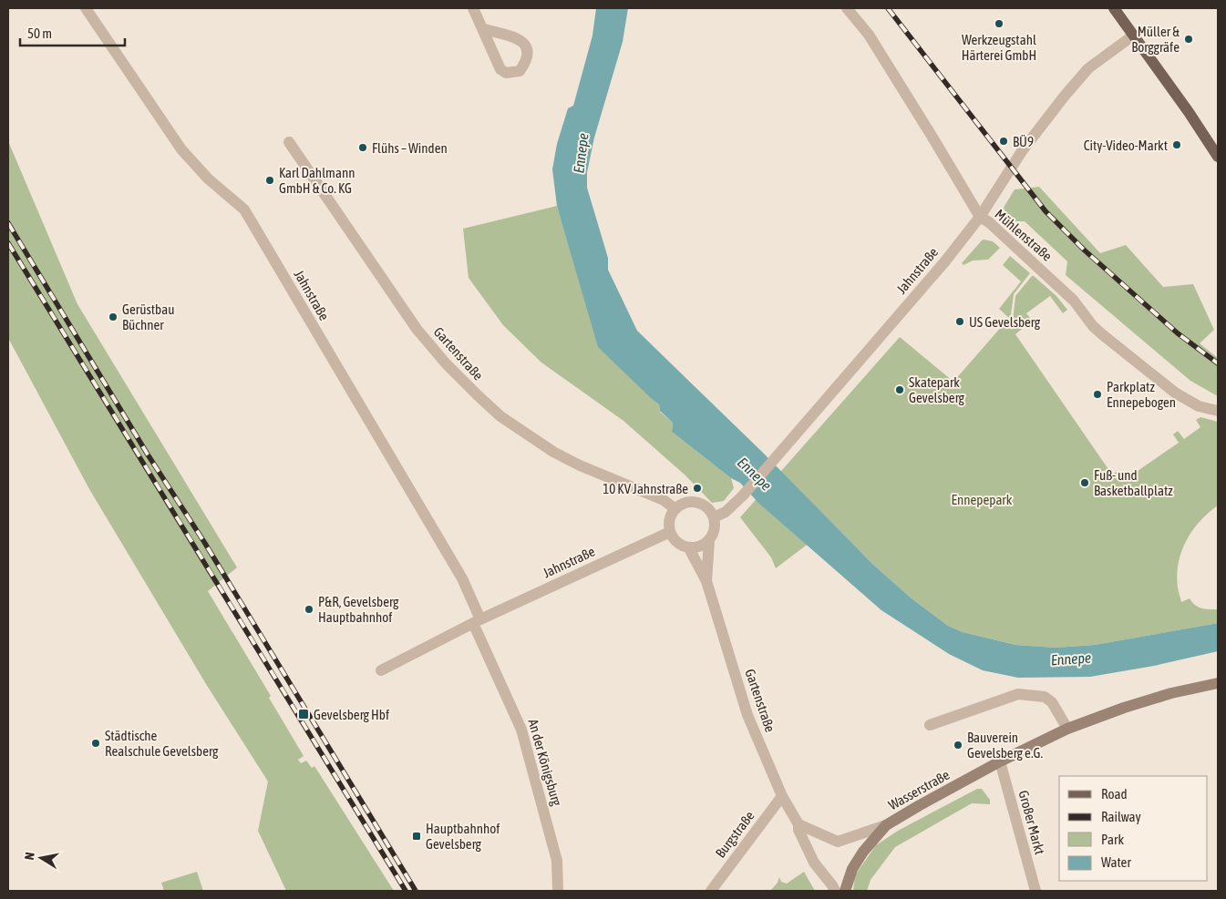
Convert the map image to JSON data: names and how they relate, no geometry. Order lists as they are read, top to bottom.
{
  "streets": {
    "main road": ["Wasserstraße"],
    "street": [
      "Mühlenstraße",
      "Jahnstraße",
      "Gartenstraße",
      "An der Königsburg",
      "Großer Markt",
      "Burgstraße"
    ]
  },
  "crossings": [
    ["Mühlenstraße", "Jahnstraße"],
    ["Jahnstraße", "Gartenstraße"],
    ["Jahnstraße", "An der Königsburg"],
    ["Gartenstraße", "Burgstraße"],
    ["Wasserstraße", "Großer Markt"]
  ],
  "water": ["Ennepe"],
  "parks": ["Ennepepark"],
  "places": {
    "other": [
      "Werkzeugstahl Härterei GmbH",
      "Müller & Borggräfe",
      "BÜ9",
      "City-Video-Markt",
      "Flühs – Winden",
      "Karl Dahlmann GmbH & Co. KG",
      "Gerüstbau Büchner",
      "US Gevelsberg",
      "Skatepark Gevelsberg",
      "Parkplatz Ennepebogen",
      "Fuß- und Basketballplatz",
      "10 KV Jahnstraße",
      "P&R, Gevelsberg Hauptbahnhof",
      "Städtische Realschule Gevelsberg",
      "Bauverein Gevelsberg e.G."
    ],
    "transit": ["Gevelsberg Hbf", "Hauptbahnhof Gevelsberg"]
  },
  "legend": [
    "Road",
    "Railway",
    "Park",
    "Water"
  ],
  "scale_bar": "50 m",
  "north": "left"
}
